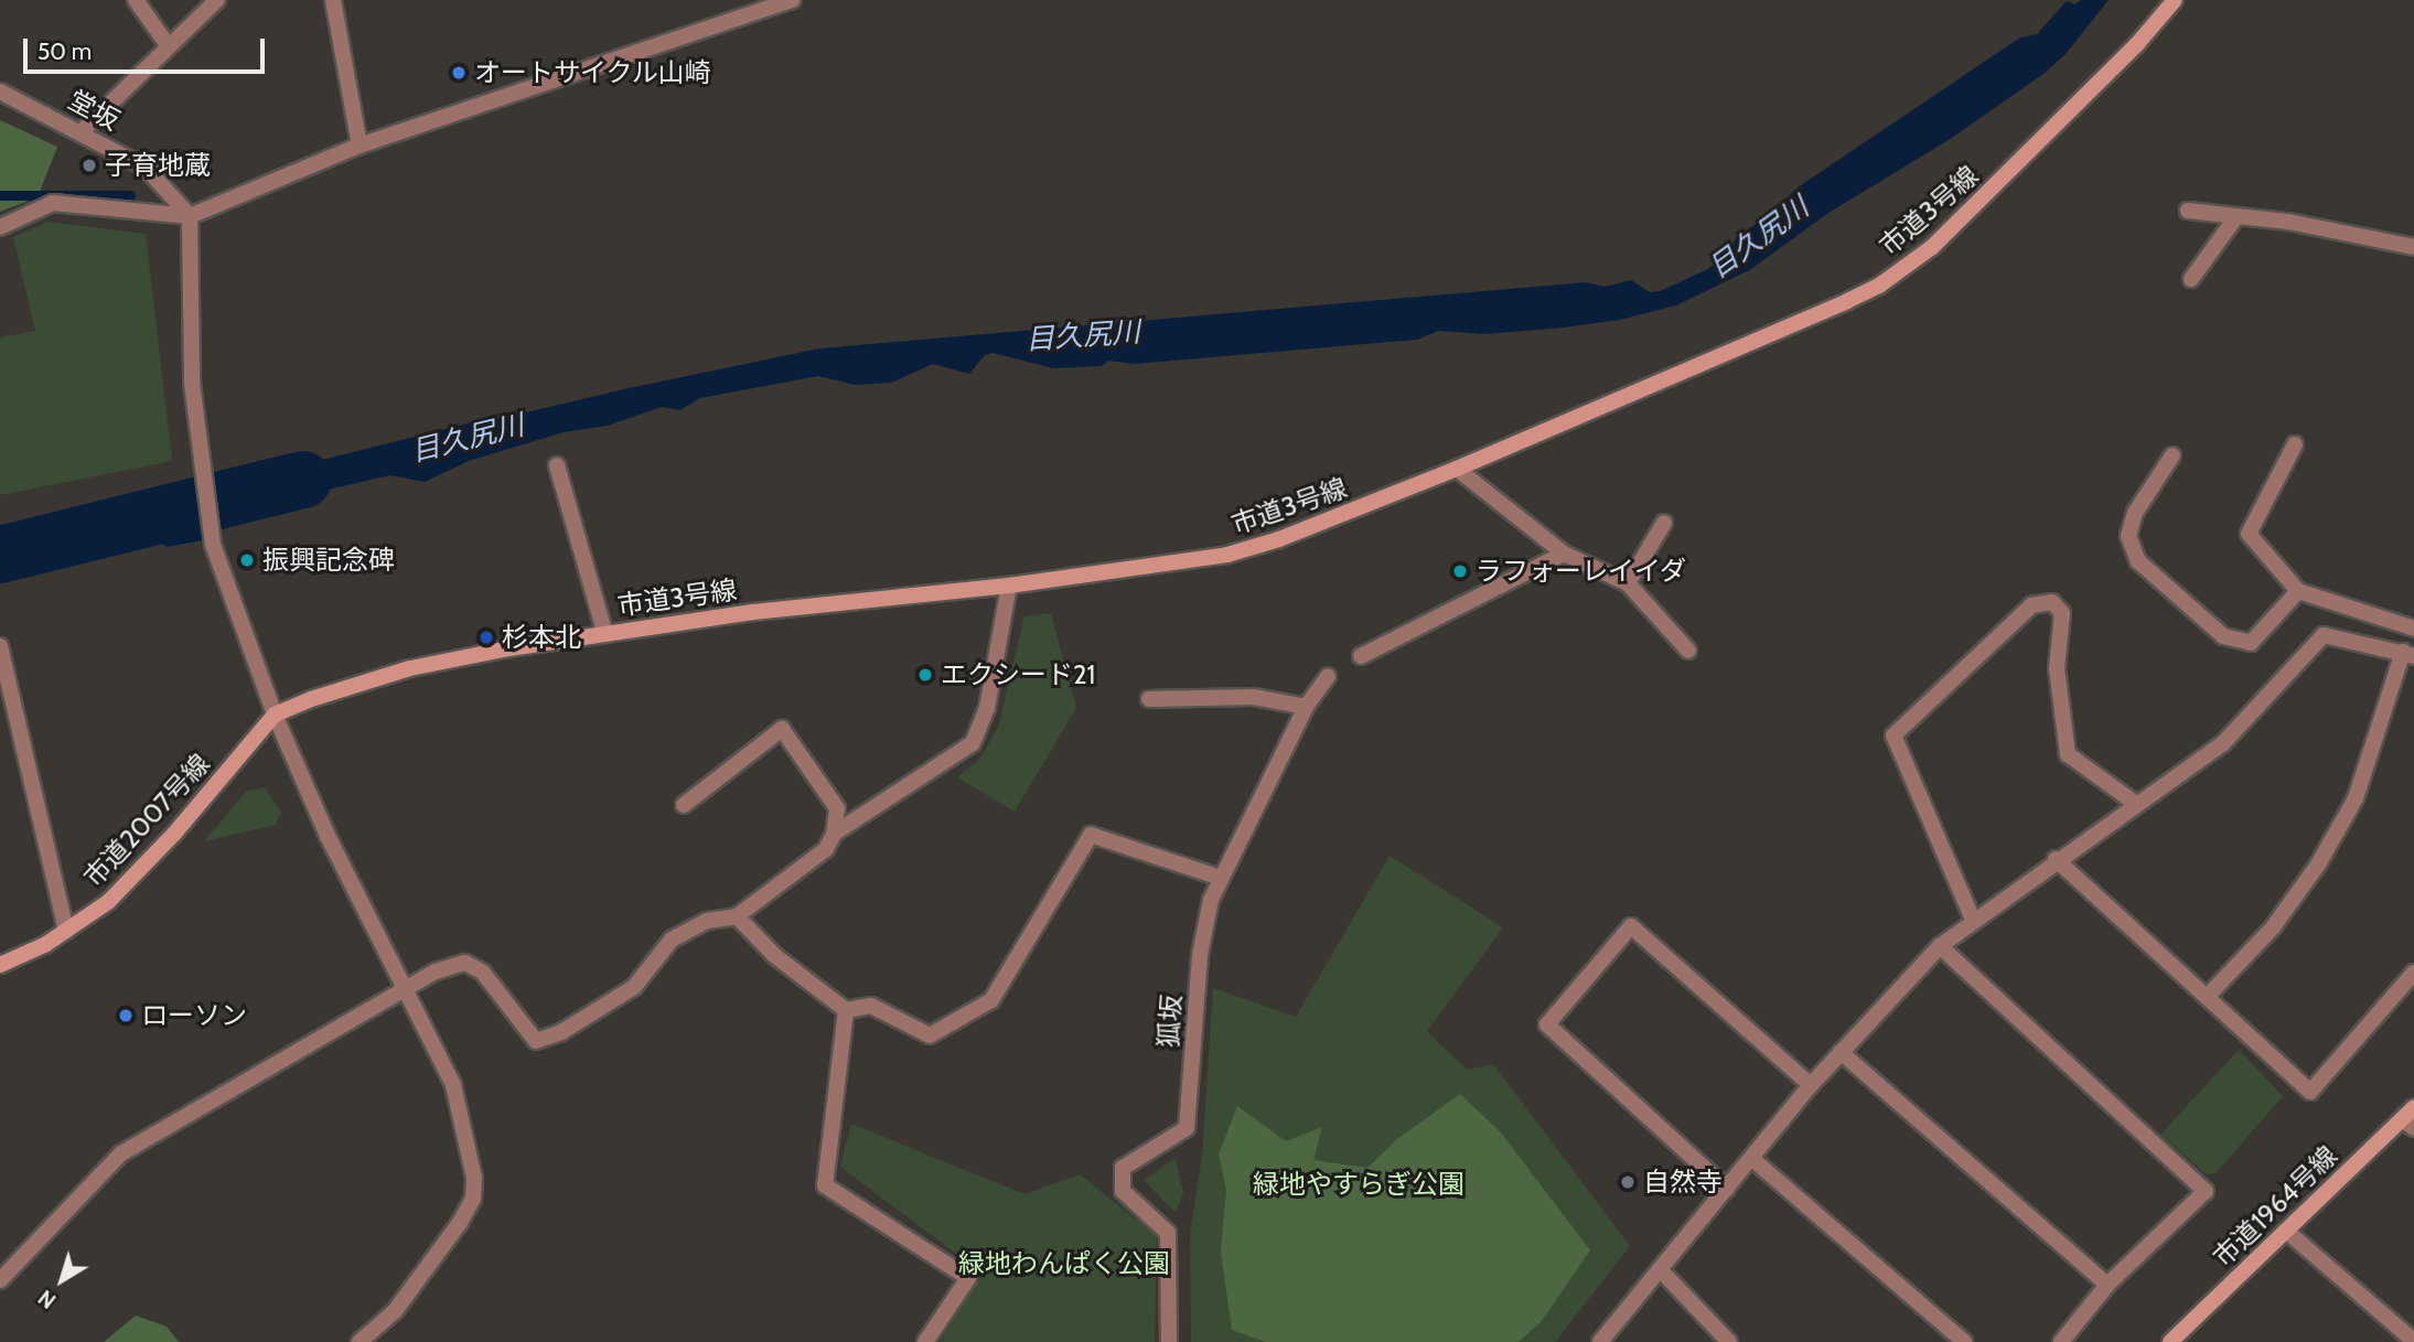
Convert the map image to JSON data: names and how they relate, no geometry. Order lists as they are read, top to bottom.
{
  "streets": {
    "street": [
      "堂坂",
      "市道3号線",
      "市道2007号線",
      "狐坂",
      "市道1964号線"
    ]
  },
  "crossings": [
    ["市道3号線", "市道2007号線"]
  ],
  "water": ["目久尻川"],
  "parks": ["緑地やすらぎ公園", "緑地わんぱく公園"],
  "places": [
    "オートサイクル山崎",
    "子育地蔵",
    "振興記念碑",
    "ラフォーレイイダ",
    "杉本北",
    "エクシード21",
    "ローソン",
    "自然寺"
  ],
  "scale_bar": "50 m",
  "north": "bottom left"
}
